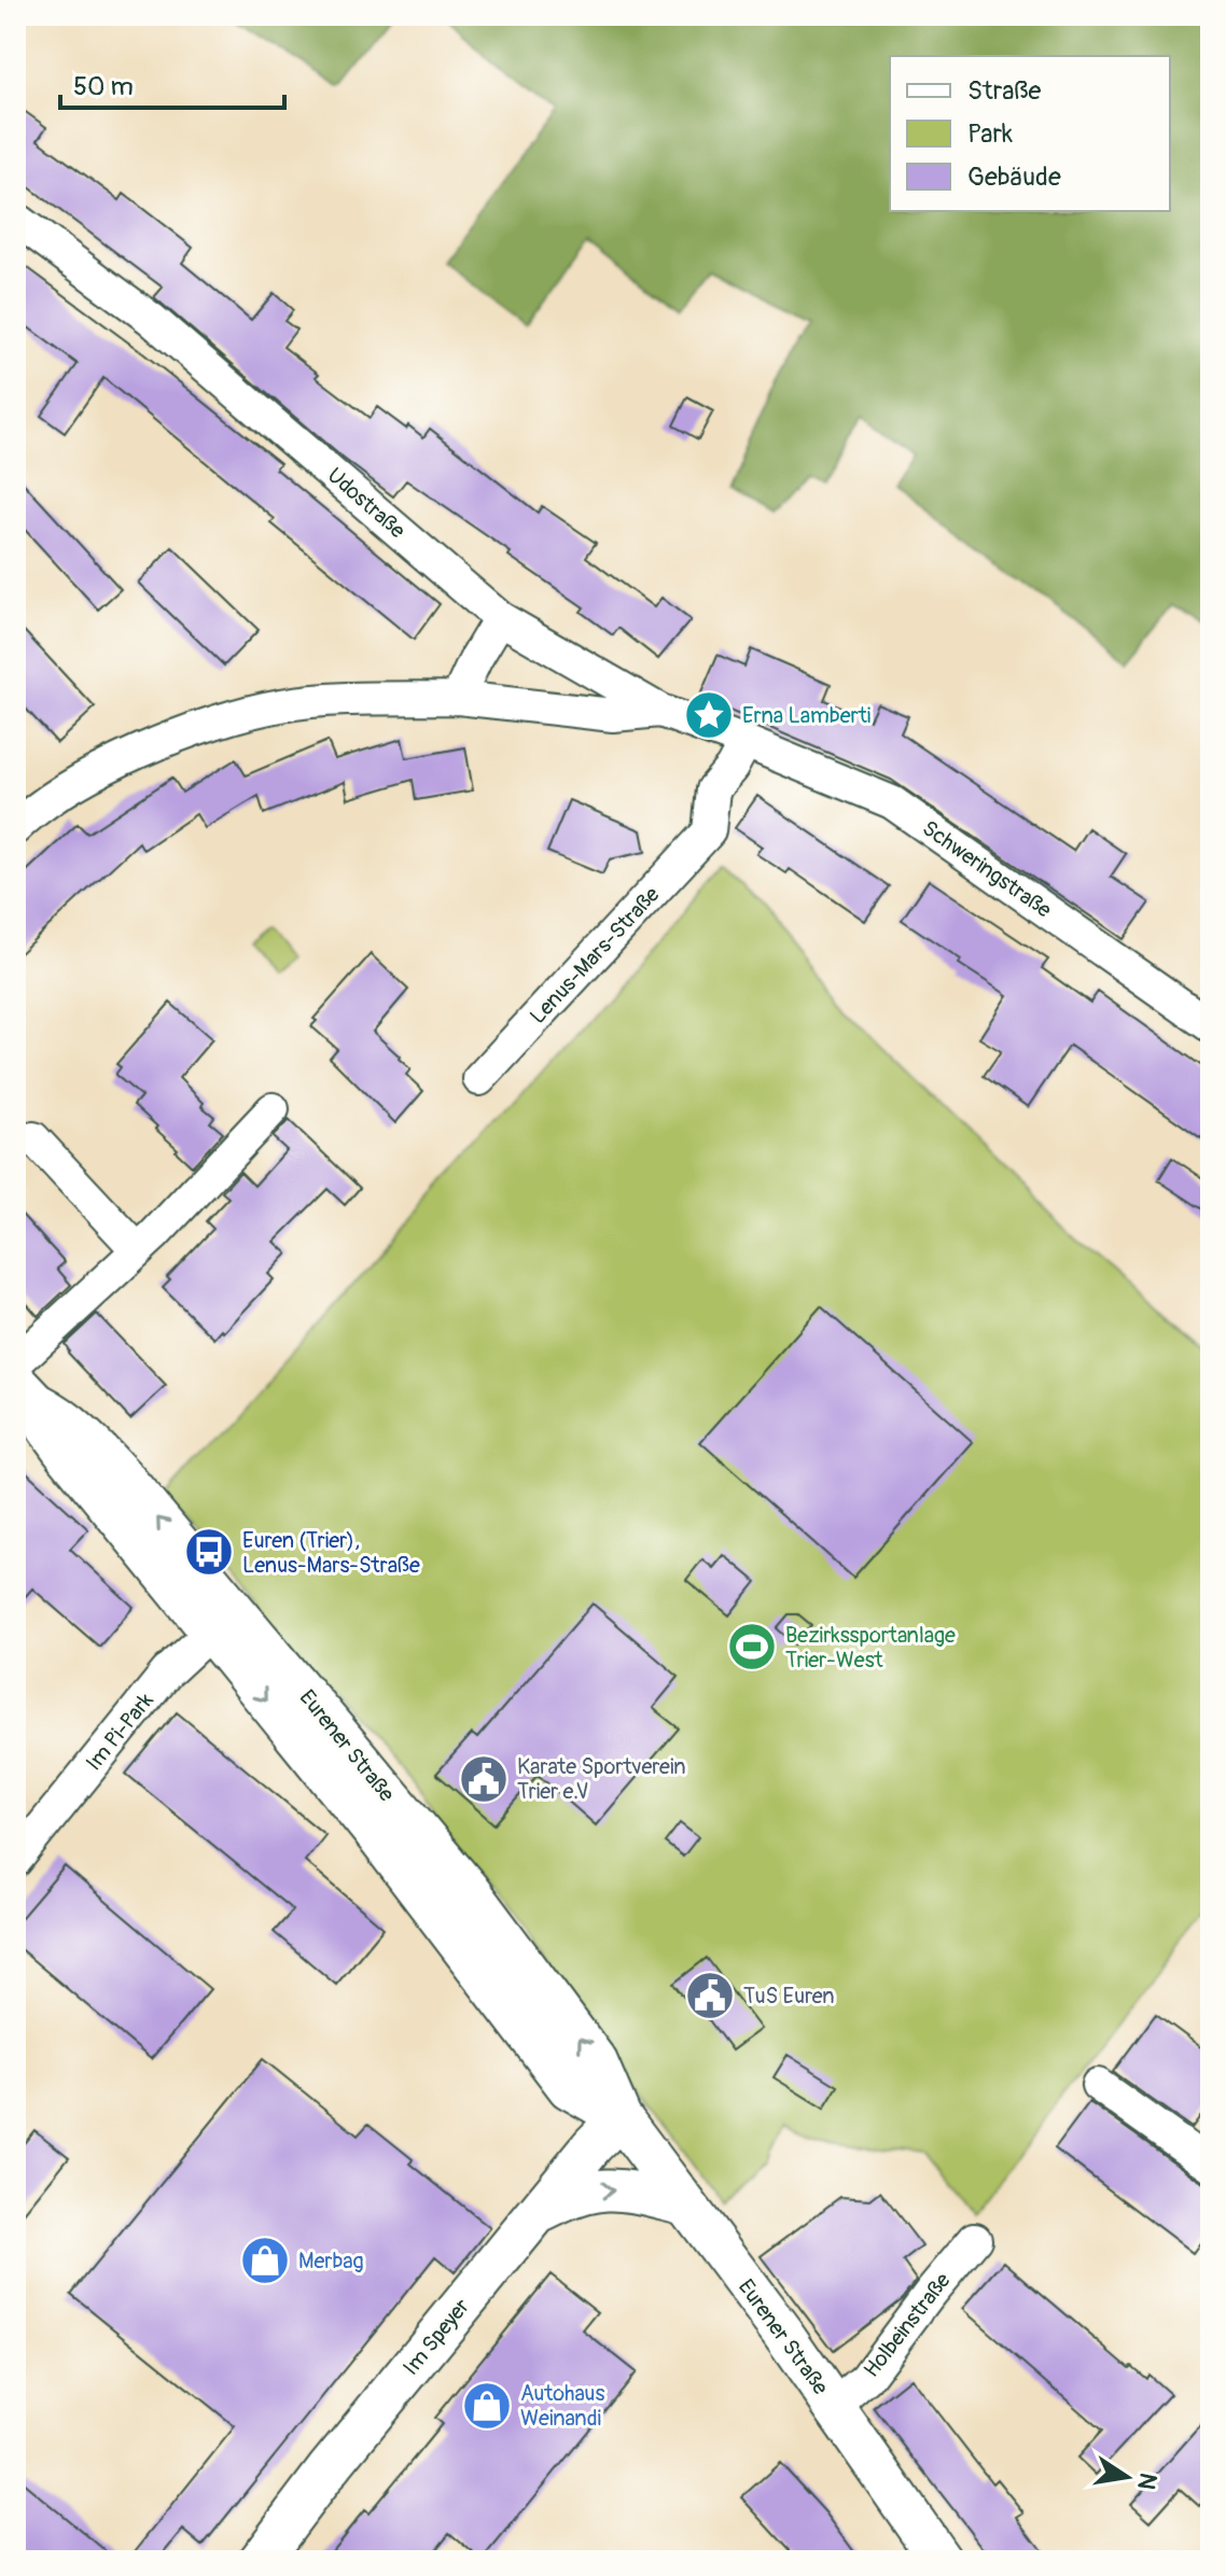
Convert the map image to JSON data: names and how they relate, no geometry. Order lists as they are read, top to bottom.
{
  "streets": {
    "street": [
      "Udostraße",
      "Schweringstraße",
      "Lenus-Mars-Straße",
      "Im Pi-Park",
      "Eurener Straße",
      "Holbeinstraße",
      "Im Speyer"
    ]
  },
  "crossings": [
    ["Udostraße", "Schweringstraße"],
    ["Udostraße", "Lenus-Mars-Straße"],
    ["Schweringstraße", "Lenus-Mars-Straße"],
    ["Im Pi-Park", "Eurener Straße"],
    ["Eurener Straße", "Holbeinstraße"],
    ["Eurener Straße", "Im Speyer"]
  ],
  "places": {
    "place": ["Erna Lamberti"],
    "bus stop": ["Euren (Trier), Lenus-Mars-Straße"],
    "sports": ["Bezirkssportanlage Trier-West"],
    "public building": ["Karate Sportverein Trier e.V", "TuS Euren"],
    "shop": ["Merbag", "Autohaus Weinandi"]
  },
  "legend": ["Straße", "Park", "Gebäude"],
  "scale_bar": "50 m",
  "north": "right"
}
